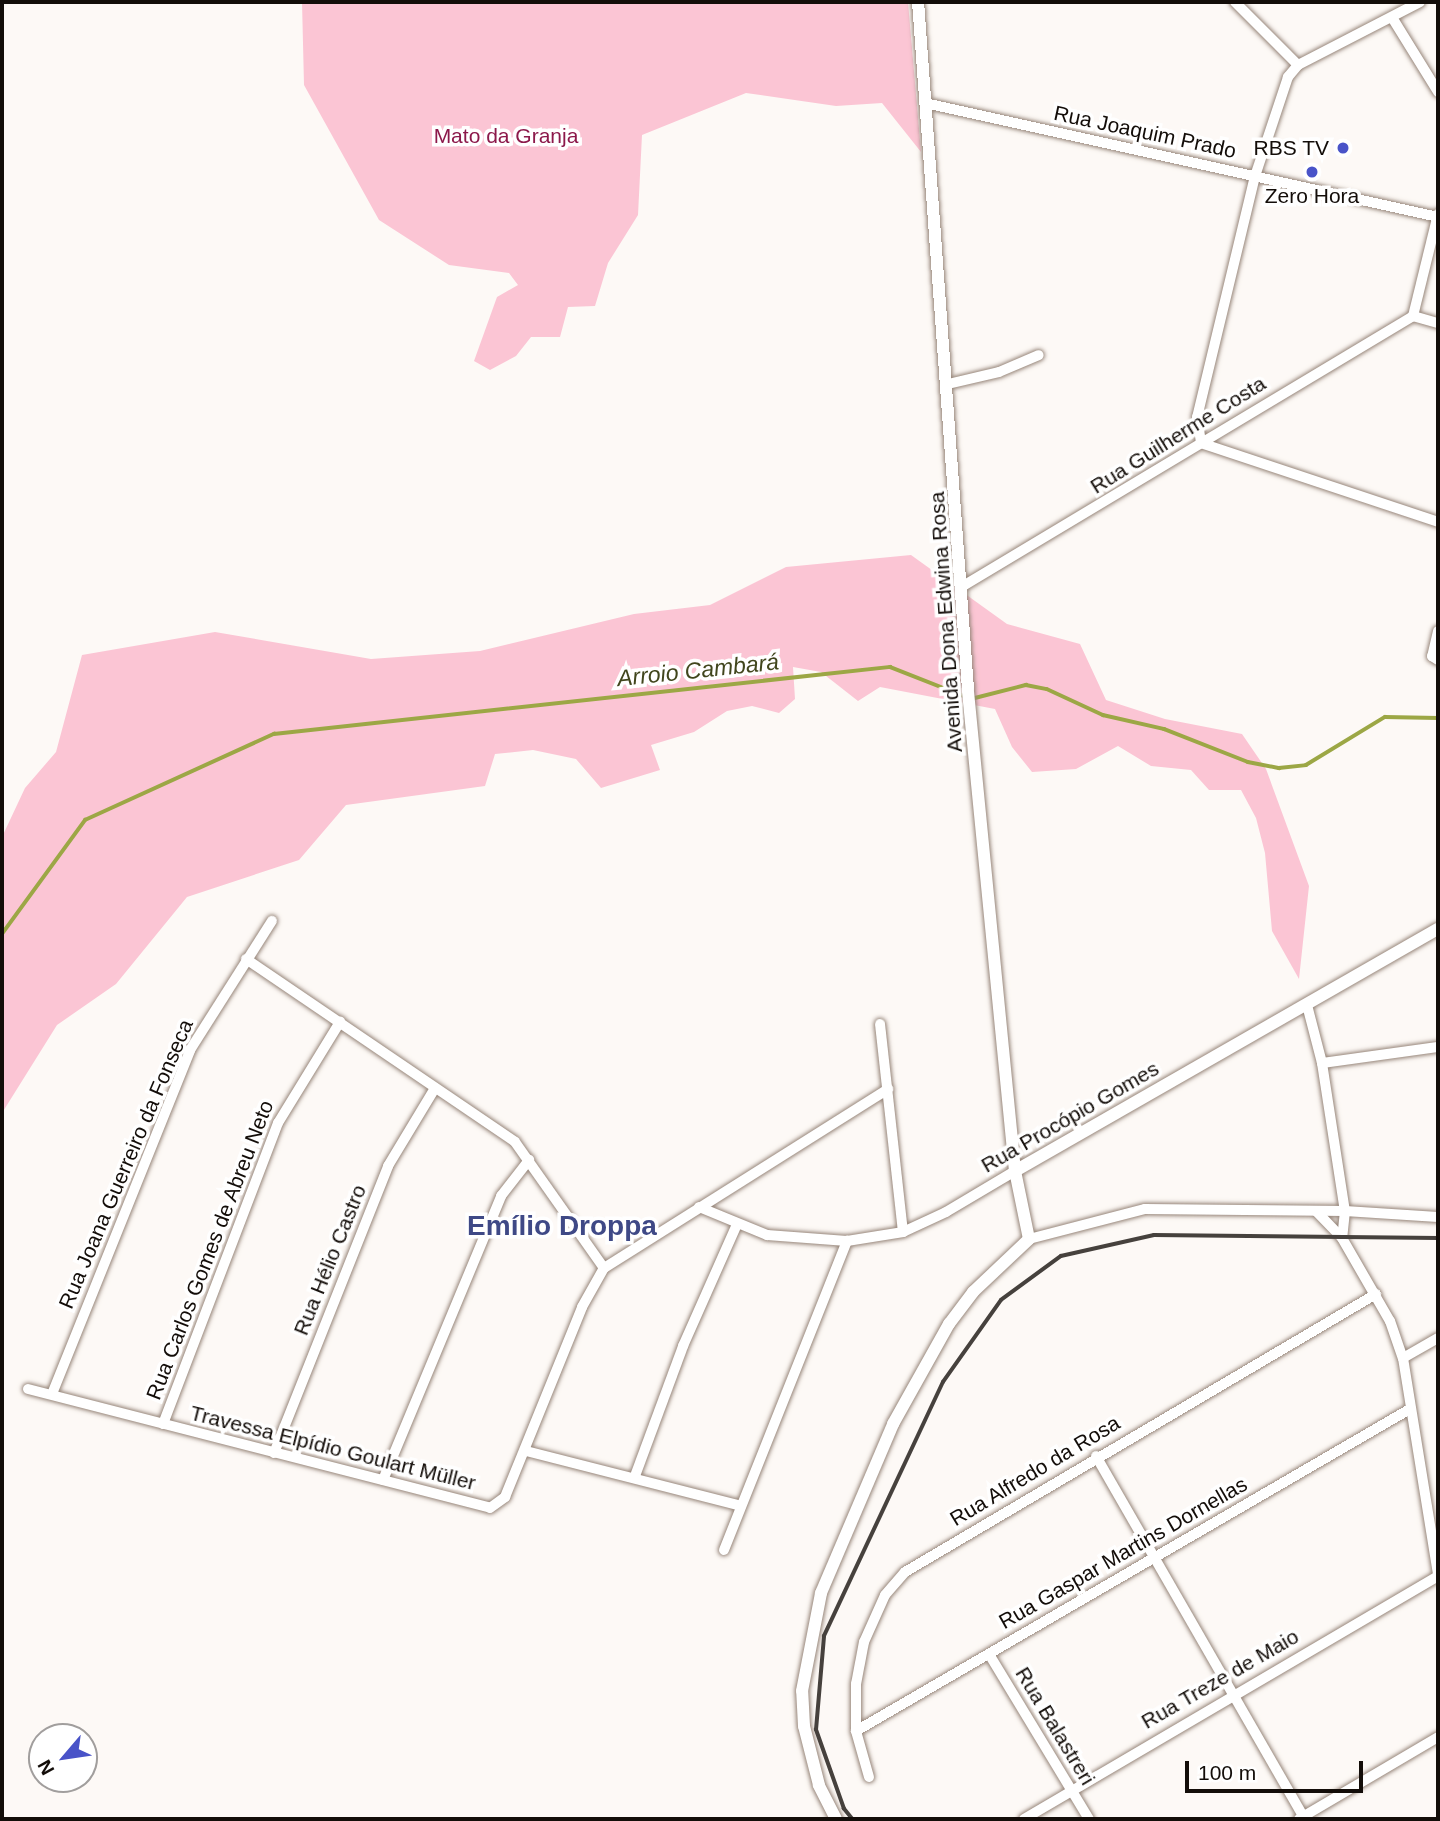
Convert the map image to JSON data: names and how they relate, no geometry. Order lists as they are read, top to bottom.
{
  "streets": {
    "street": [
      "Rua Joaquim Prado",
      "Rua Guilherme Costa",
      "Avenida Dona Edwina Rosa",
      "Rua Procópio Gomes",
      "Rua Joana Guerreiro da Fonseca",
      "Rua Carlos Gomes de Abreu Neto",
      "Rua Hélio Castro",
      "Travessa Elpídio Goulart Müller",
      "Rua Alfredo da Rosa",
      "Rua Gaspar Martins Dornellas",
      "Rua Treze de Maio",
      "Rua Balastreri"
    ]
  },
  "crossings": [
    ["Rua Joaquim Prado", "Avenida Dona Edwina Rosa"],
    ["Rua Guilherme Costa", "Avenida Dona Edwina Rosa"],
    ["Avenida Dona Edwina Rosa", "Rua Procópio Gomes"],
    ["Rua Procópio Gomes", "Travessa Elpídio Goulart Müller"],
    ["Rua Joana Guerreiro da Fonseca", "Travessa Elpídio Goulart Müller"],
    ["Rua Carlos Gomes de Abreu Neto", "Travessa Elpídio Goulart Müller"],
    ["Rua Hélio Castro", "Travessa Elpídio Goulart Müller"],
    ["Rua Alfredo da Rosa", "Rua Gaspar Martins Dornellas"],
    ["Rua Gaspar Martins Dornellas", "Rua Balastreri"],
    ["Rua Treze de Maio", "Rua Balastreri"]
  ],
  "districts": ["Emílio Droppa"],
  "water": ["Arroio Cambará"],
  "parks": ["Mato da Granja"],
  "places": ["RBS TV", "Zero Hora"],
  "scale_bar": "100 m",
  "north": "bottom left"
}
